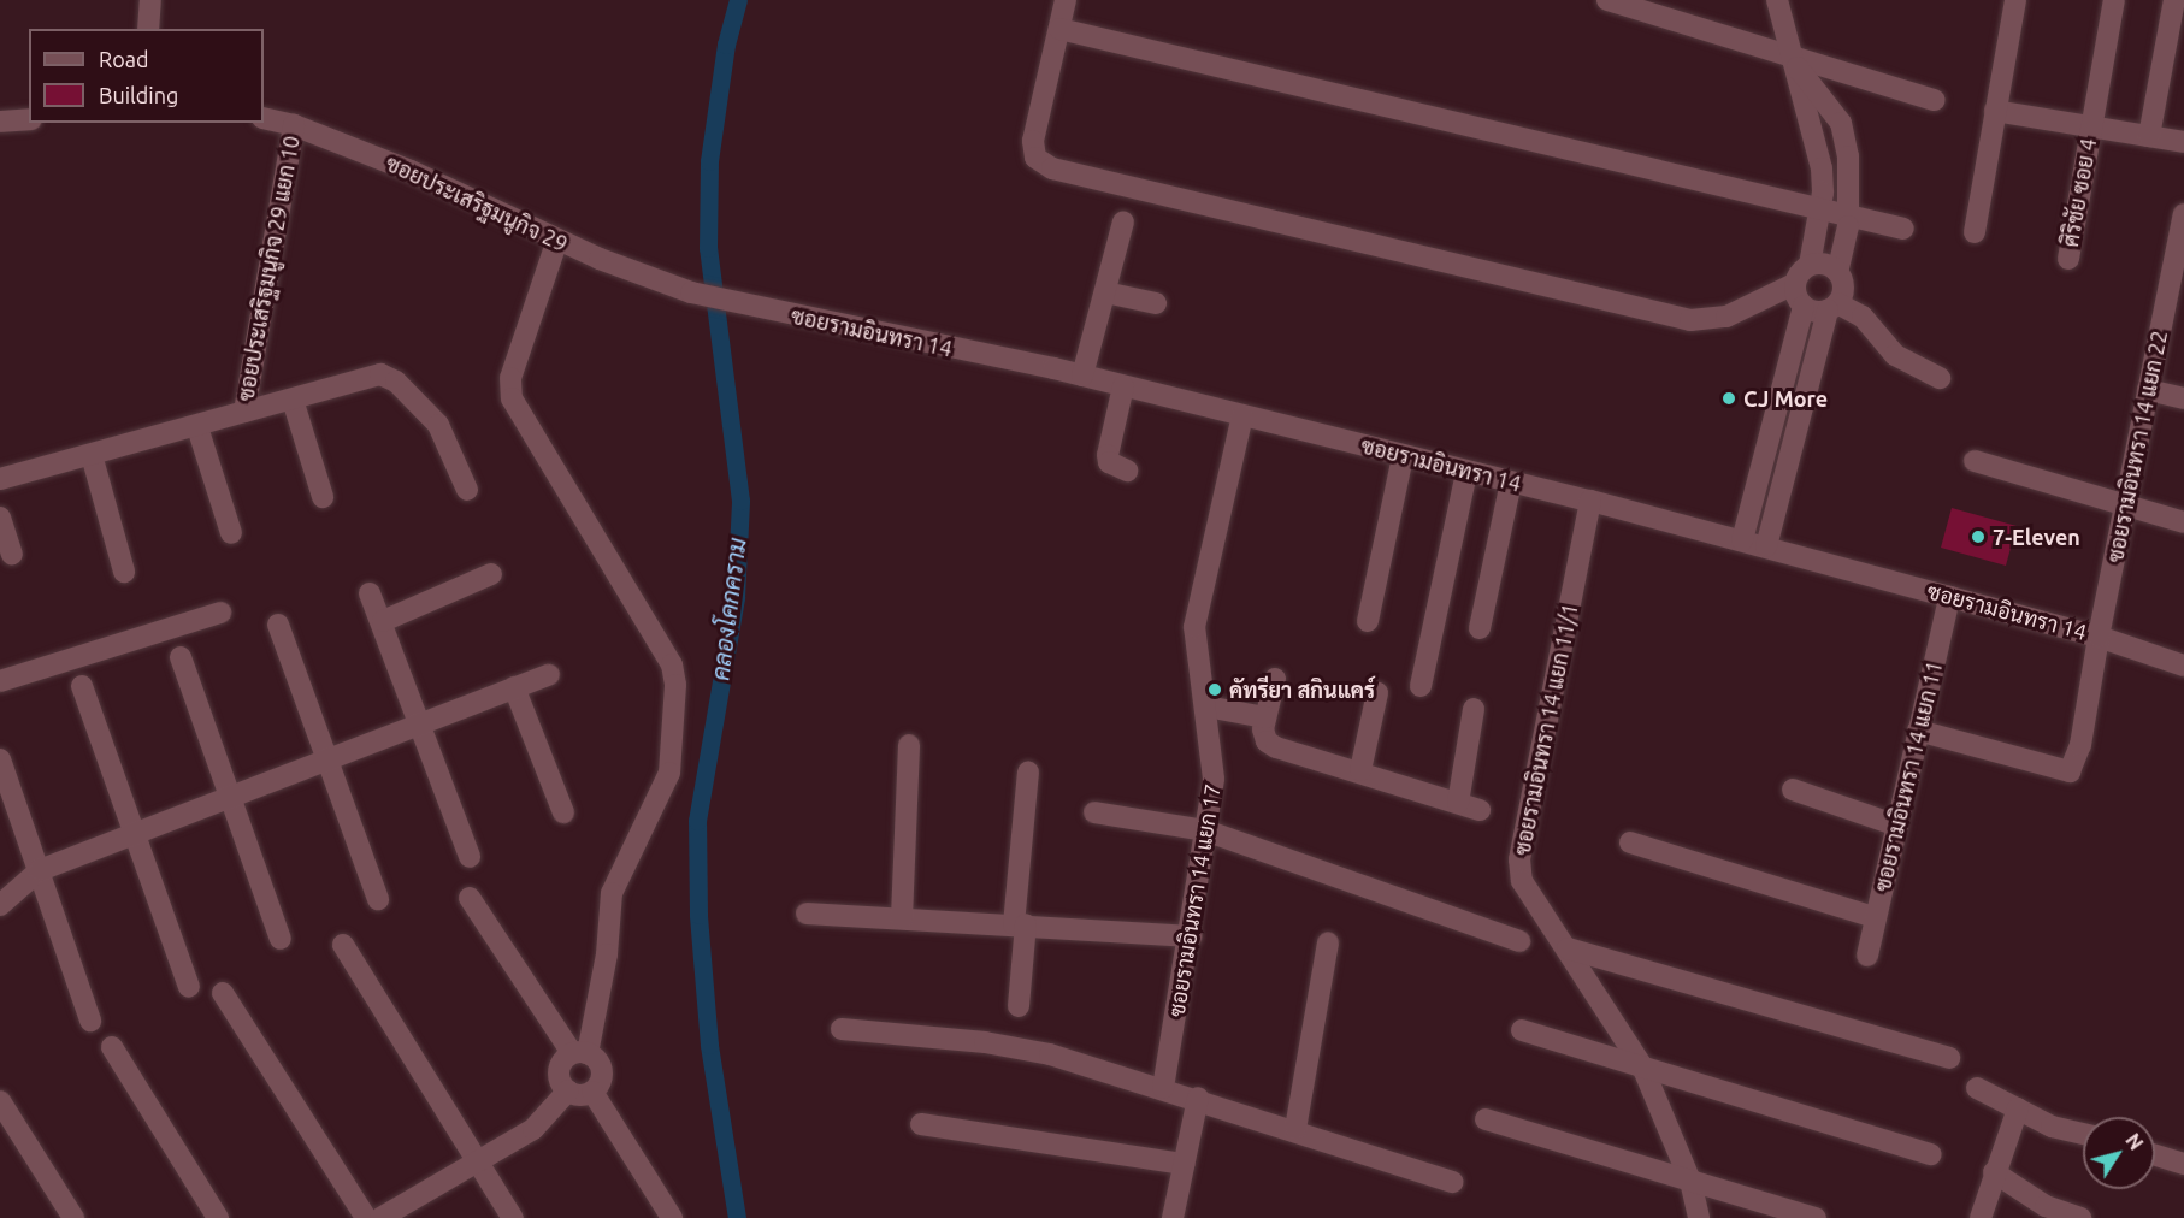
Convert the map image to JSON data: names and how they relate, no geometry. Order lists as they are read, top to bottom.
{
  "streets": {
    "street": [
      "ศิริชัย ซอย 4",
      "ซอยประเสริฐมนูกิจ 29",
      "ซอยประเสริฐมนูกิจ 29 แยก 10",
      "ซอยรามอินทรา 14",
      "ซอยรามอินทรา 14 แยก 22",
      "ซอยรามอินทรา 14 แยก 11/1",
      "ซอยรามอินทรา 14 แยก 11",
      "ซอยรามอินทรา 14 แยก 17"
    ]
  },
  "crossings": [
    ["ซอยประเสริฐมนูกิจ 29", "ซอยประเสริฐมนูกิจ 29 แยก 10"],
    ["ซอยประเสริฐมนูกิจ 29", "ซอยรามอินทรา 14"],
    ["ซอยรามอินทรา 14", "ซอยรามอินทรา 14 แยก 22"],
    ["ซอยรามอินทรา 14", "ซอยรามอินทรา 14 แยก 11/1"],
    ["ซอยรามอินทรา 14", "ซอยรามอินทรา 14 แยก 11"],
    ["ซอยรามอินทรา 14", "ซอยรามอินทรา 14 แยก 17"],
    ["ซอยรามอินทรา 14 แยก 22", "ซอยรามอินทรา 14 แยก 11"]
  ],
  "water": ["คลองโคกคราม"],
  "places": ["CJ More", "7-Eleven", "คัทรียา สกินแคร์"],
  "legend": ["Road", "Building"],
  "north": "top right"
}
